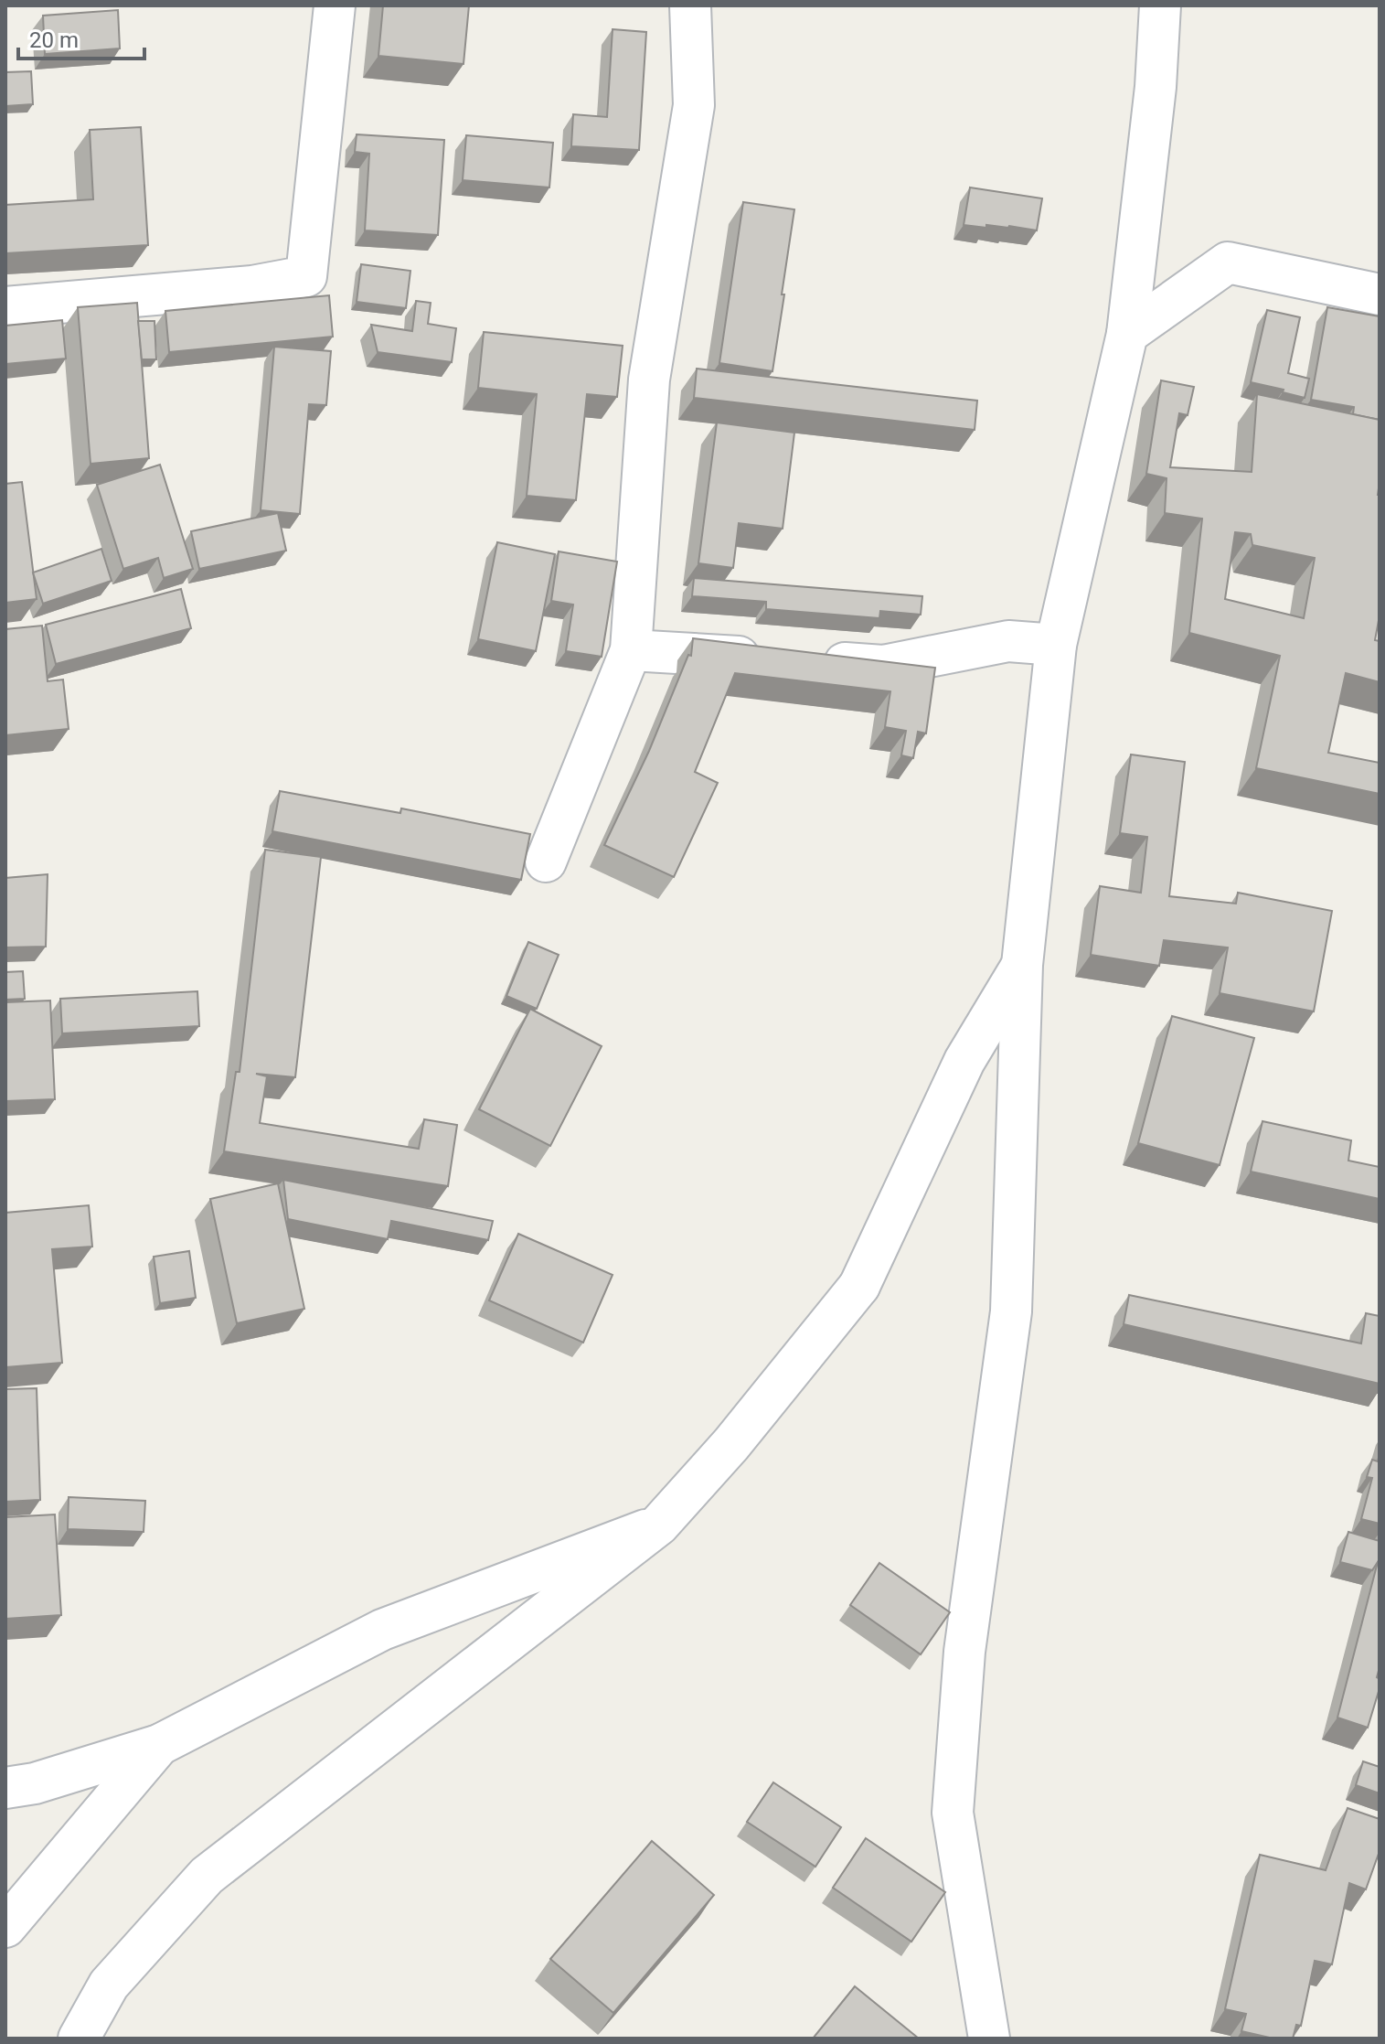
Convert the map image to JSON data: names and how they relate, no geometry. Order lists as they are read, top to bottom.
{
  "scale_bar": "20 m"
}
